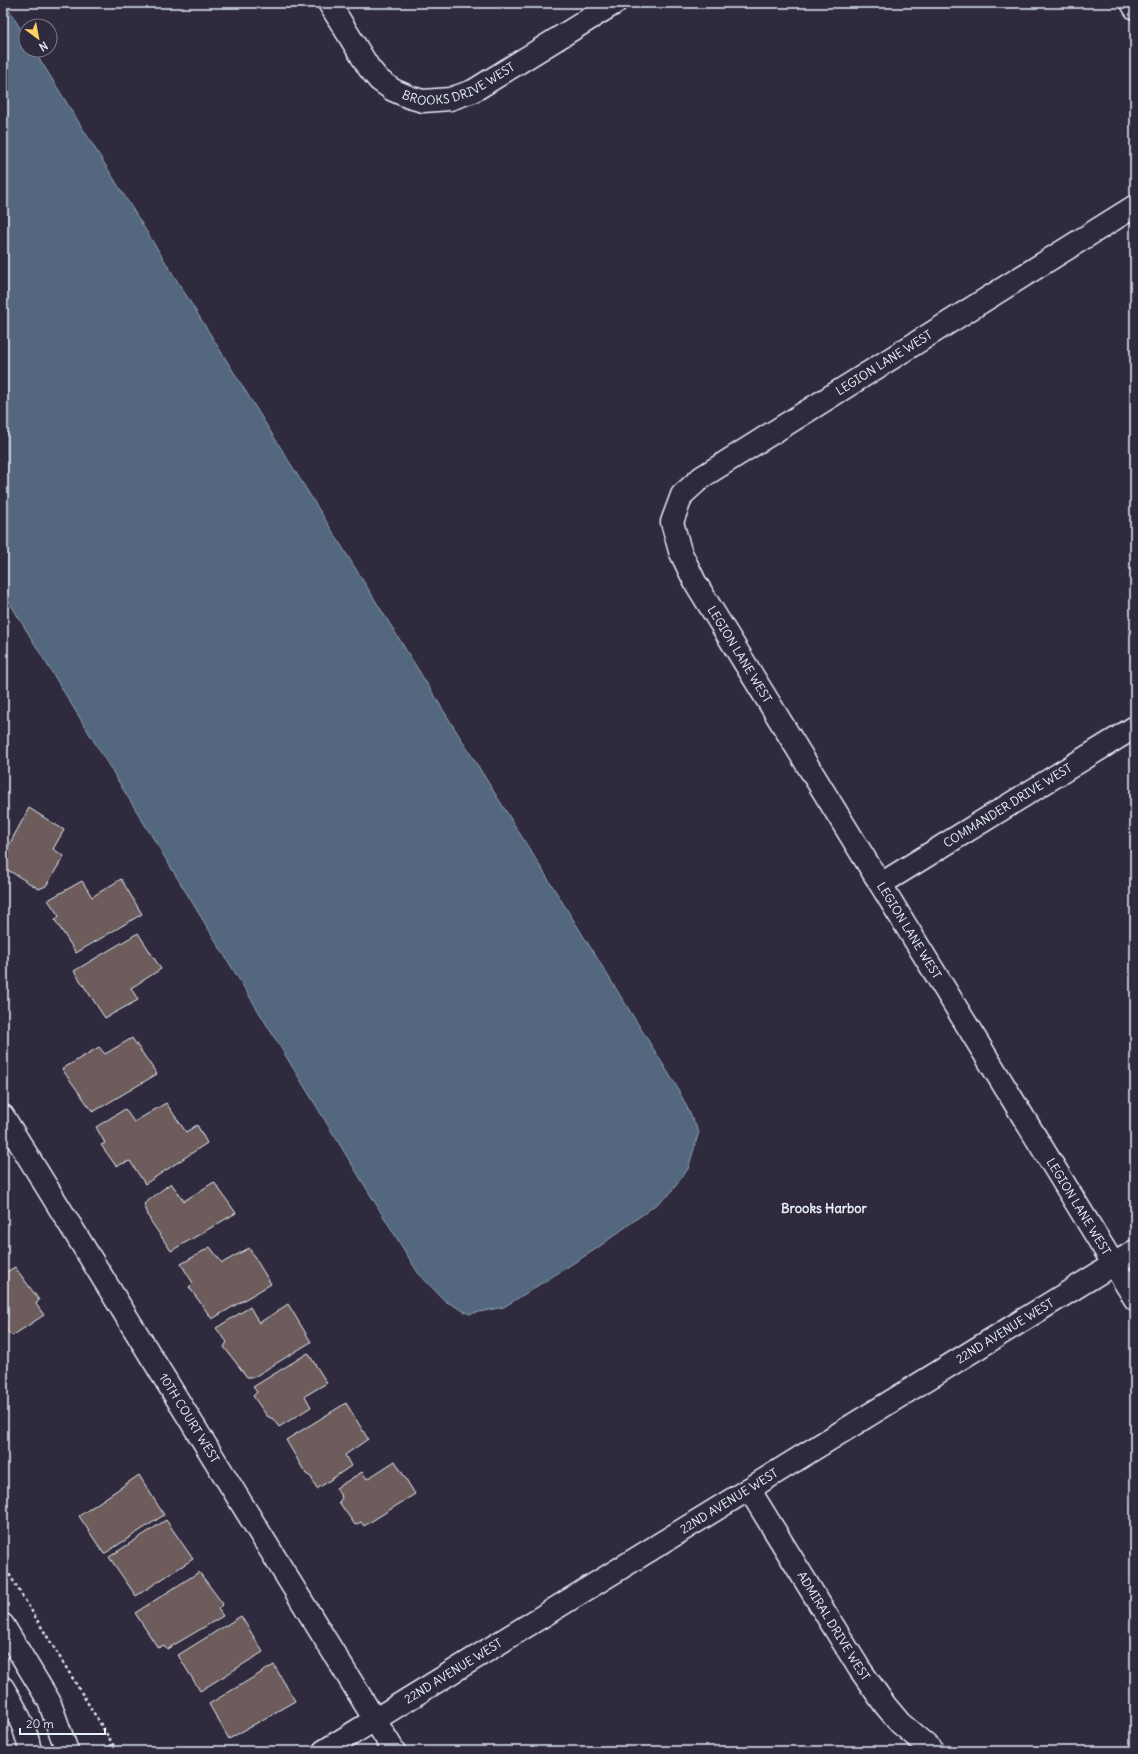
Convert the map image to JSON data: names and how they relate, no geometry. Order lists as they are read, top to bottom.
{
  "streets": {
    "street": [
      "BROOKS DRIVE WEST",
      "LEGION LANE WEST",
      "COMMANDER DRIVE WEST",
      "22ND AVENUE WEST",
      "10TH COURT WEST",
      "ADMIRAL DRIVE WEST"
    ]
  },
  "crossings": [
    ["LEGION LANE WEST", "COMMANDER DRIVE WEST"],
    ["LEGION LANE WEST", "22ND AVENUE WEST"],
    ["22ND AVENUE WEST", "10TH COURT WEST"],
    ["22ND AVENUE WEST", "ADMIRAL DRIVE WEST"]
  ],
  "districts": ["Brooks Harbor"],
  "scale_bar": "20 m",
  "north": "bottom right"
}
